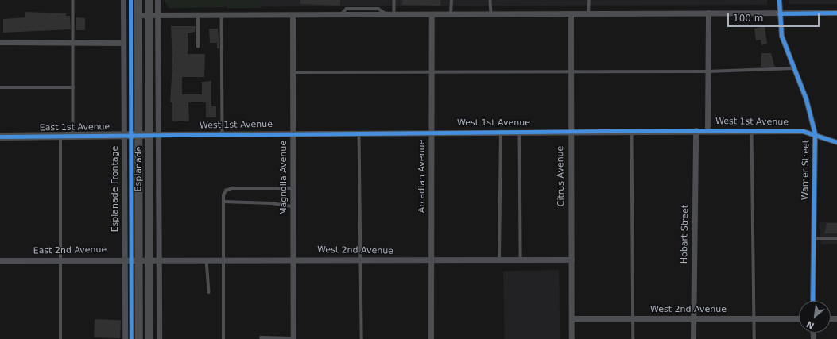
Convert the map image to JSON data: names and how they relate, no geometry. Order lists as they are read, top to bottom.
{
  "streets": {
    "main road": ["East 1st Avenue", "Esplanade"],
    "street": [
      "West 1st Avenue",
      "Warner Street",
      "Arcadian Avenue",
      "Citrus Avenue",
      "Magnolia Avenue",
      "Esplanade Frontage",
      "Hobart Street",
      "East 2nd Avenue",
      "West 2nd Avenue"
    ]
  },
  "crossings": [
    ["West 1st Avenue", "East 1st Avenue"],
    ["West 1st Avenue", "Esplanade"],
    ["West 1st Avenue", "Warner Street"],
    ["West 1st Avenue", "Arcadian Avenue"],
    ["West 1st Avenue", "Citrus Avenue"],
    ["West 1st Avenue", "Magnolia Avenue"],
    ["West 1st Avenue", "Hobart Street"],
    ["East 1st Avenue", "Esplanade"],
    ["East 1st Avenue", "Esplanade Frontage"],
    ["Esplanade", "East 2nd Avenue"],
    ["Esplanade", "West 2nd Avenue"],
    ["Arcadian Avenue", "West 2nd Avenue"],
    ["Citrus Avenue", "West 2nd Avenue"],
    ["Magnolia Avenue", "West 2nd Avenue"],
    ["Esplanade Frontage", "East 2nd Avenue"],
    ["Hobart Street", "West 2nd Avenue"],
    ["East 2nd Avenue", "West 2nd Avenue"]
  ],
  "scale_bar": "100 m",
  "north": "bottom left"
}
